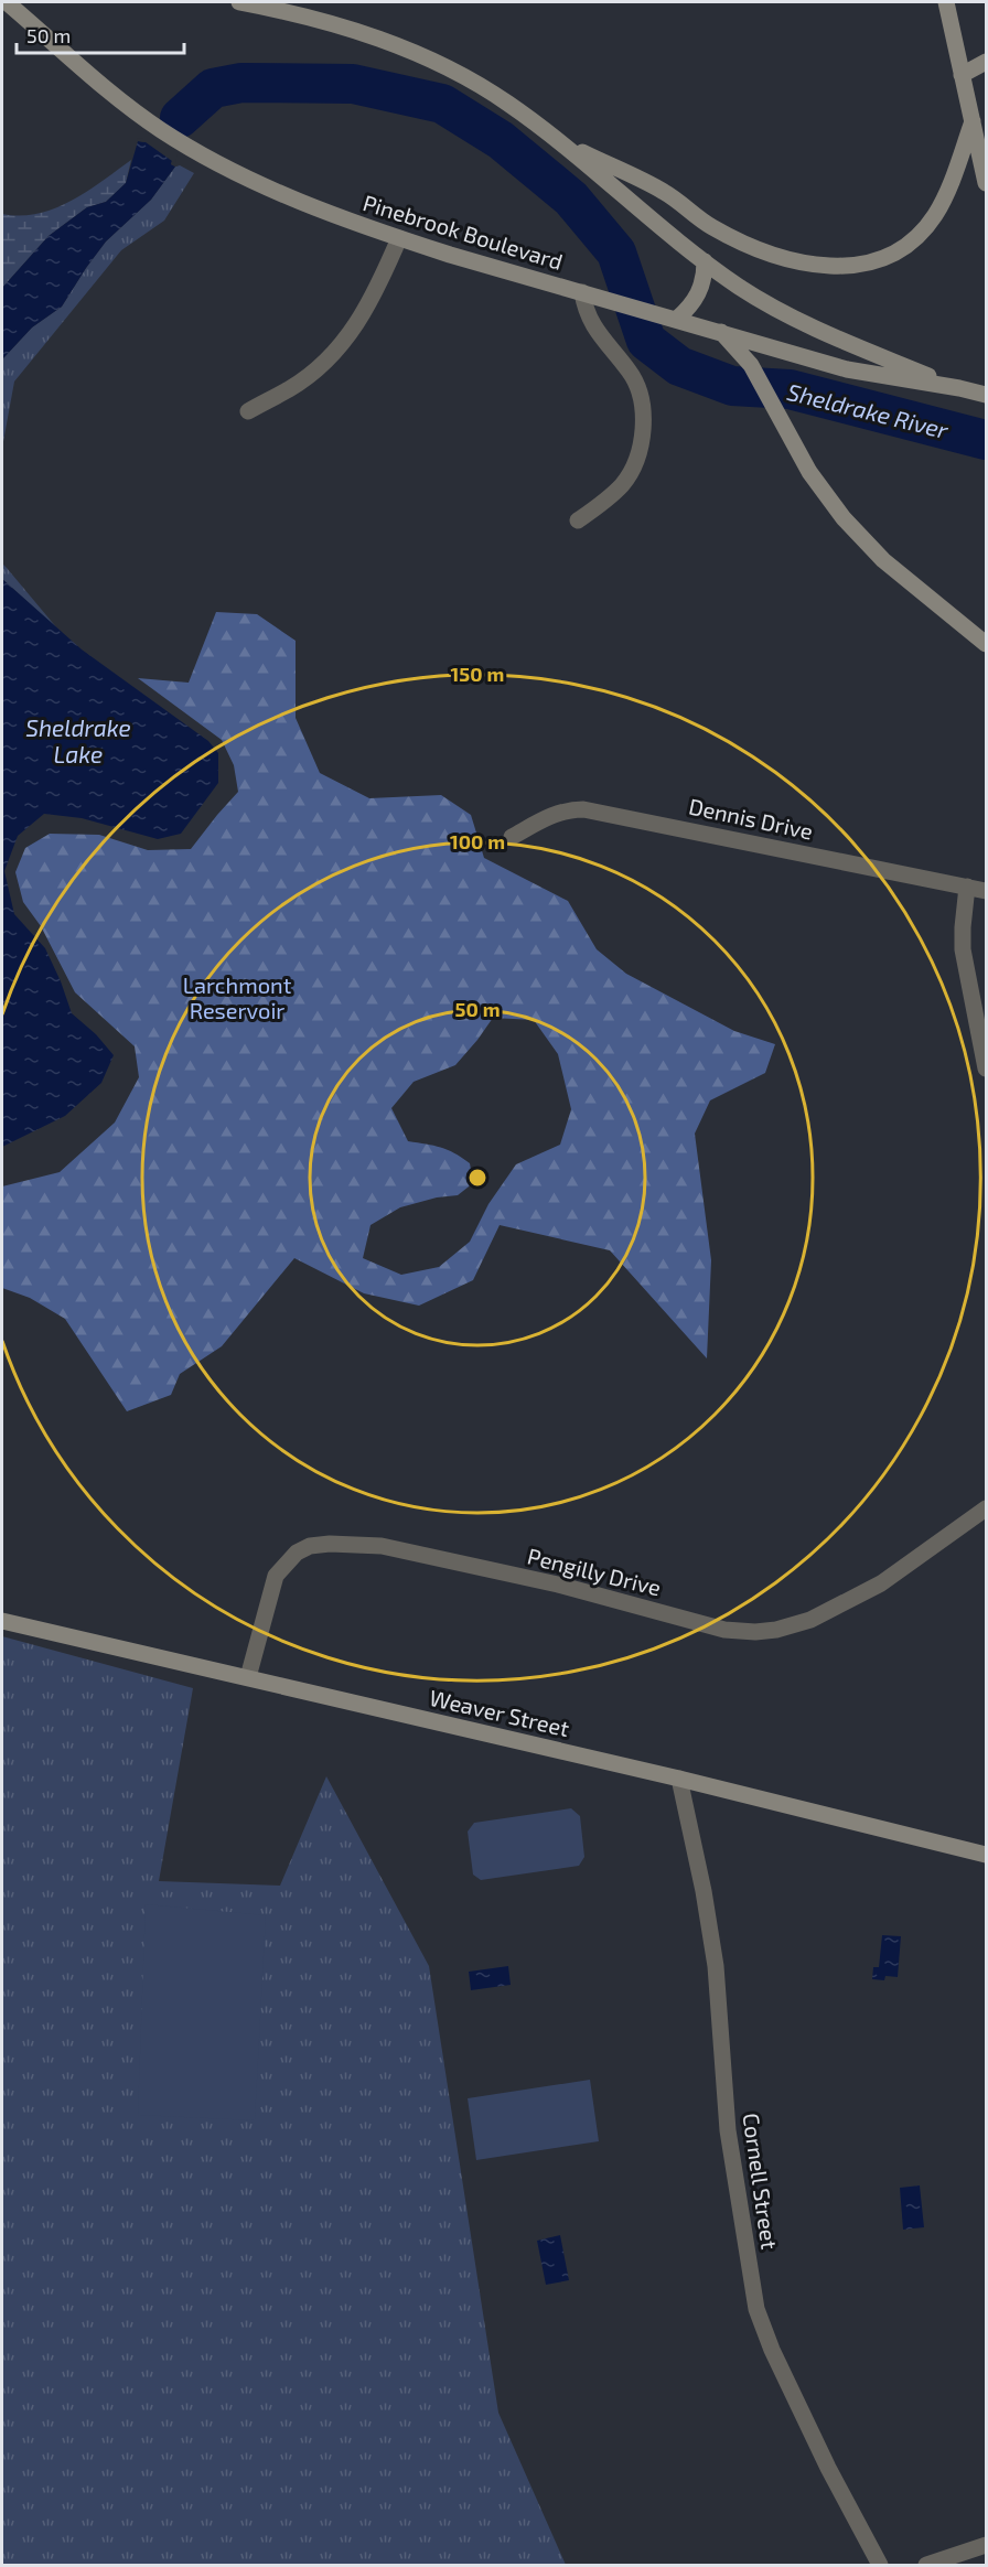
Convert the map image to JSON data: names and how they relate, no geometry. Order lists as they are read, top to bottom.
{
  "streets": {
    "street": [
      "Pinebrook Boulevard",
      "Dennis Drive",
      "Pengilly Drive",
      "Weaver Street",
      "Cornell Street"
    ]
  },
  "crossings": [
    ["Pengilly Drive", "Weaver Street"],
    ["Weaver Street", "Cornell Street"]
  ],
  "water": ["Sheldrake River", "Sheldrake Lake"],
  "parks": ["Larchmont Reservoir"],
  "scale_bar": "50 m",
  "rings": ["150 m", "100 m", "50 m"]
}
